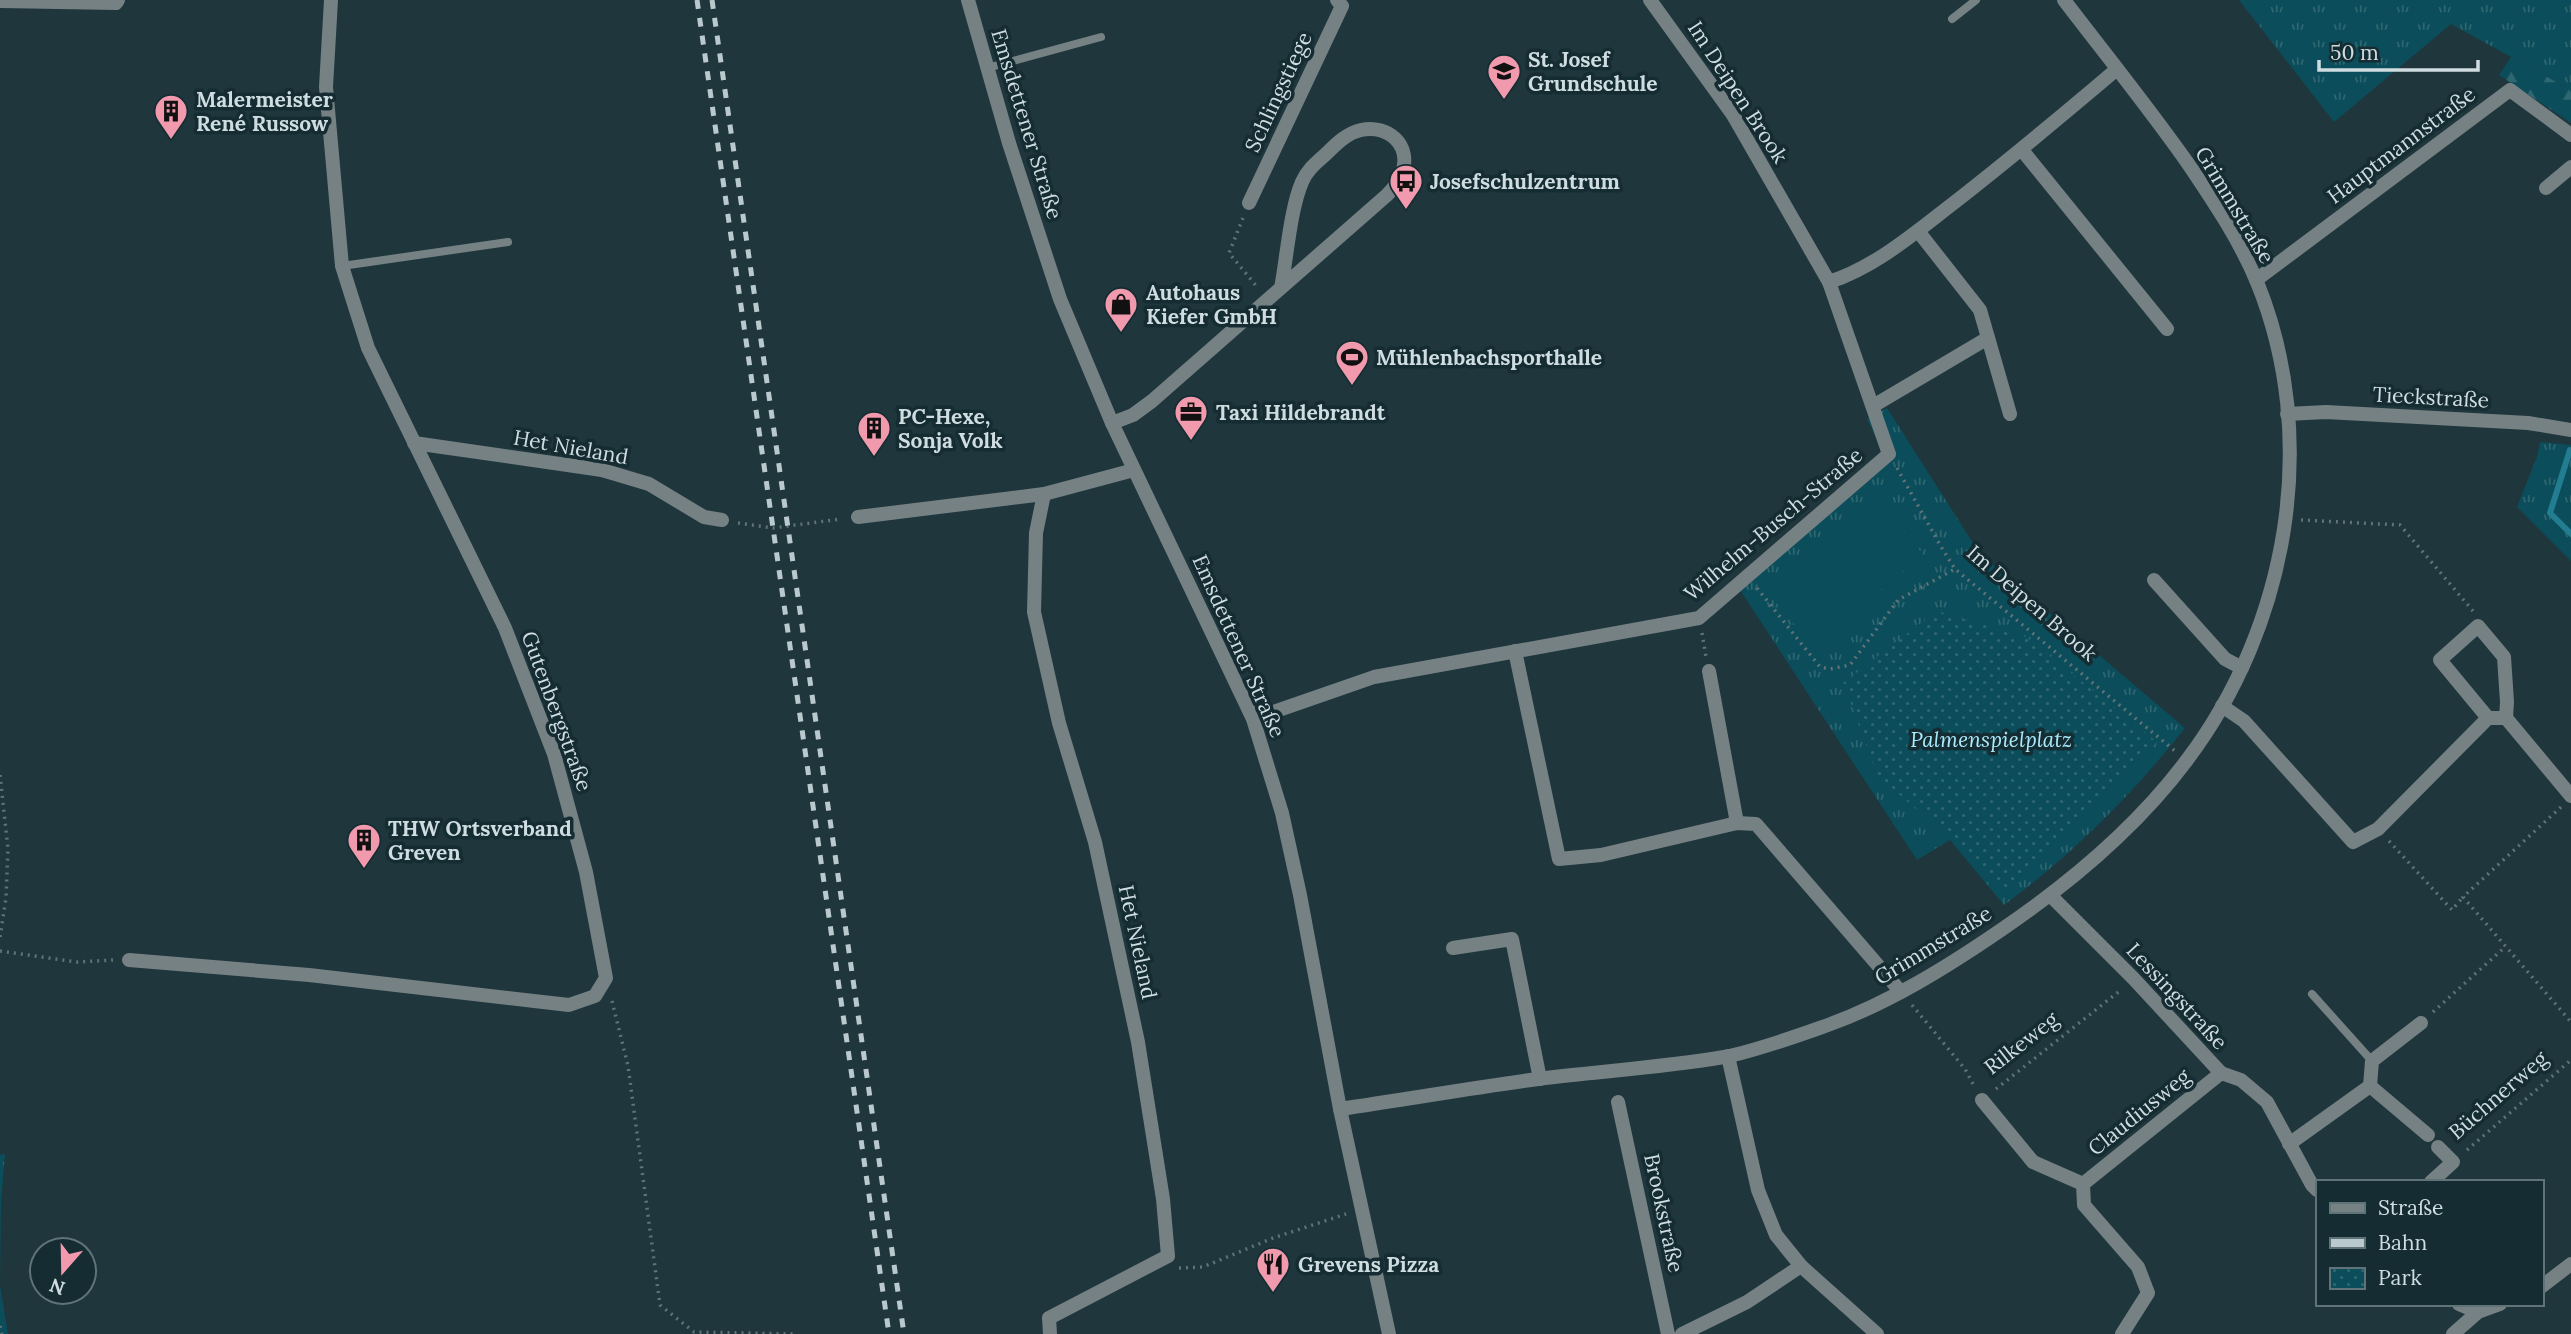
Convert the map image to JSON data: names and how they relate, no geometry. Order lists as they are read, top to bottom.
{
  "streets": {
    "street": [
      "Schlingstiege",
      "Im Deipen Brook",
      "Emsdettener Straße",
      "Hauptmannstraße",
      "Grimmstraße",
      "Tieckstraße",
      "Het Nieland",
      "Wilhelm-Busch-Straße",
      "Gutenbergstraße",
      "Lessingstraße",
      "Rilkeweg",
      "Büchnerweg",
      "Claudiusweg",
      "Brookstraße"
    ]
  },
  "crossings": [
    ["Im Deipen Brook", "Grimmstraße"],
    ["Im Deipen Brook", "Wilhelm-Busch-Straße"],
    ["Emsdettener Straße", "Grimmstraße"],
    ["Emsdettener Straße", "Wilhelm-Busch-Straße"],
    ["Hauptmannstraße", "Grimmstraße"],
    ["Grimmstraße", "Tieckstraße"],
    ["Grimmstraße", "Lessingstraße"],
    ["Het Nieland", "Gutenbergstraße"],
    ["Lessingstraße", "Rilkeweg"],
    ["Lessingstraße", "Claudiusweg"],
    ["Rilkeweg", "Claudiusweg"]
  ],
  "parks": ["Palmenspielplatz"],
  "places": {
    "school or university": ["St. Josef Grundschule"],
    "building": ["Malermeister René Russow", "PC-Hexe, Sonja Volk", "THW Ortsverband Greven"],
    "bus stop": ["Josefschulzentrum"],
    "shop": ["Autohaus Kiefer GmbH"],
    "sports": ["Mühlenbachsporthalle"],
    "office": ["Taxi Hildebrandt"],
    "restaurant": ["Grevens Pizza"]
  },
  "legend": ["Straße", "Bahn", "Park"],
  "scale_bar": "50 m",
  "north": "bottom"
}
